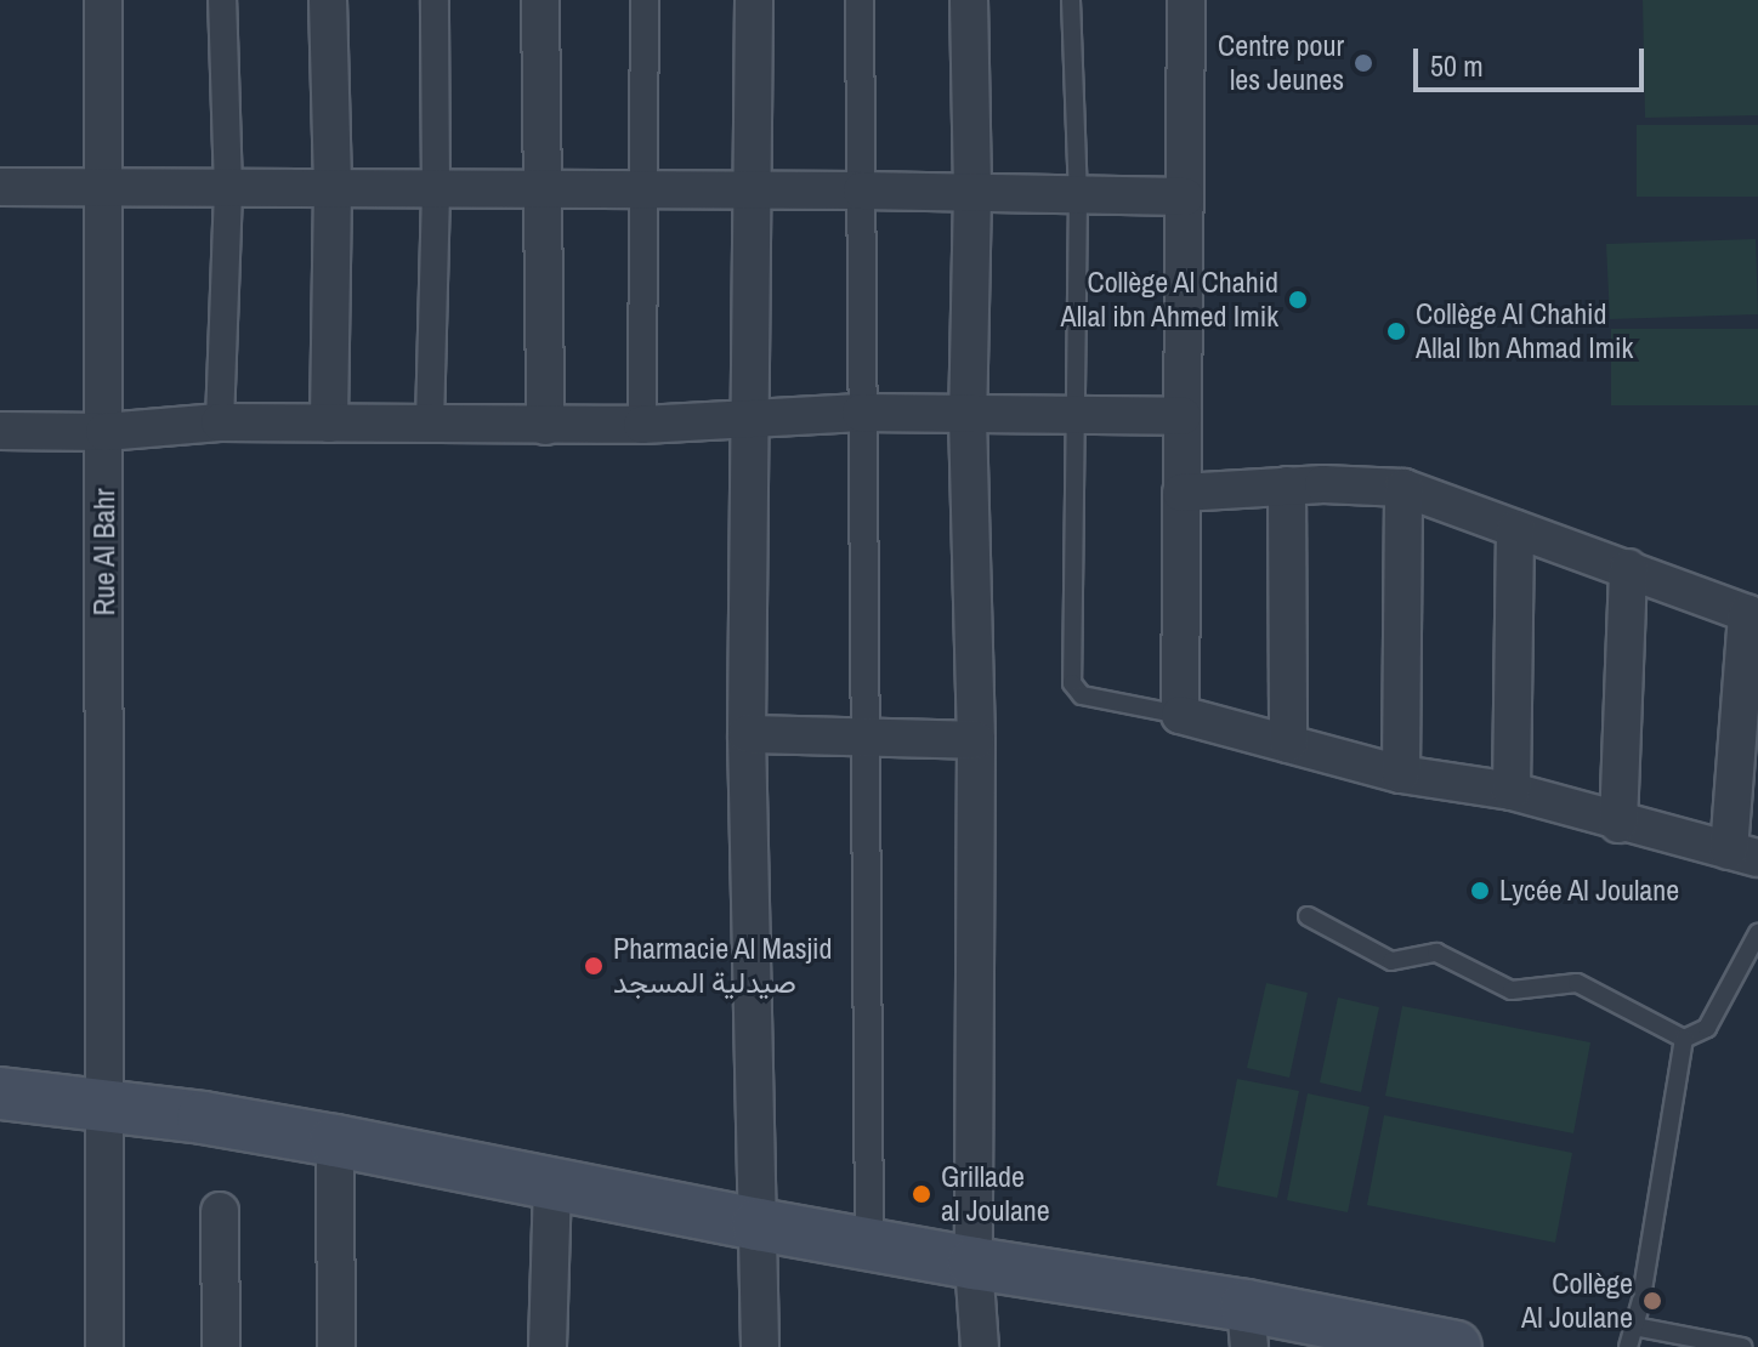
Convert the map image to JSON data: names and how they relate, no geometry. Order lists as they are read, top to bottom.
{
  "streets": {
    "street": ["Rue Al Bahr"]
  },
  "places": [
    "Centre pour les Jeunes",
    "Collège Al Chahid Allal ibn Ahmed Imik",
    "Collège Al Chahid Allal Ibn Ahmad Imik",
    "Lycée Al Joulane",
    "Pharmacie Al Masjid صيدلية المسجد",
    "Grillade al Joulane",
    "Collège Al Joulane"
  ],
  "scale_bar": "50 m"
}
